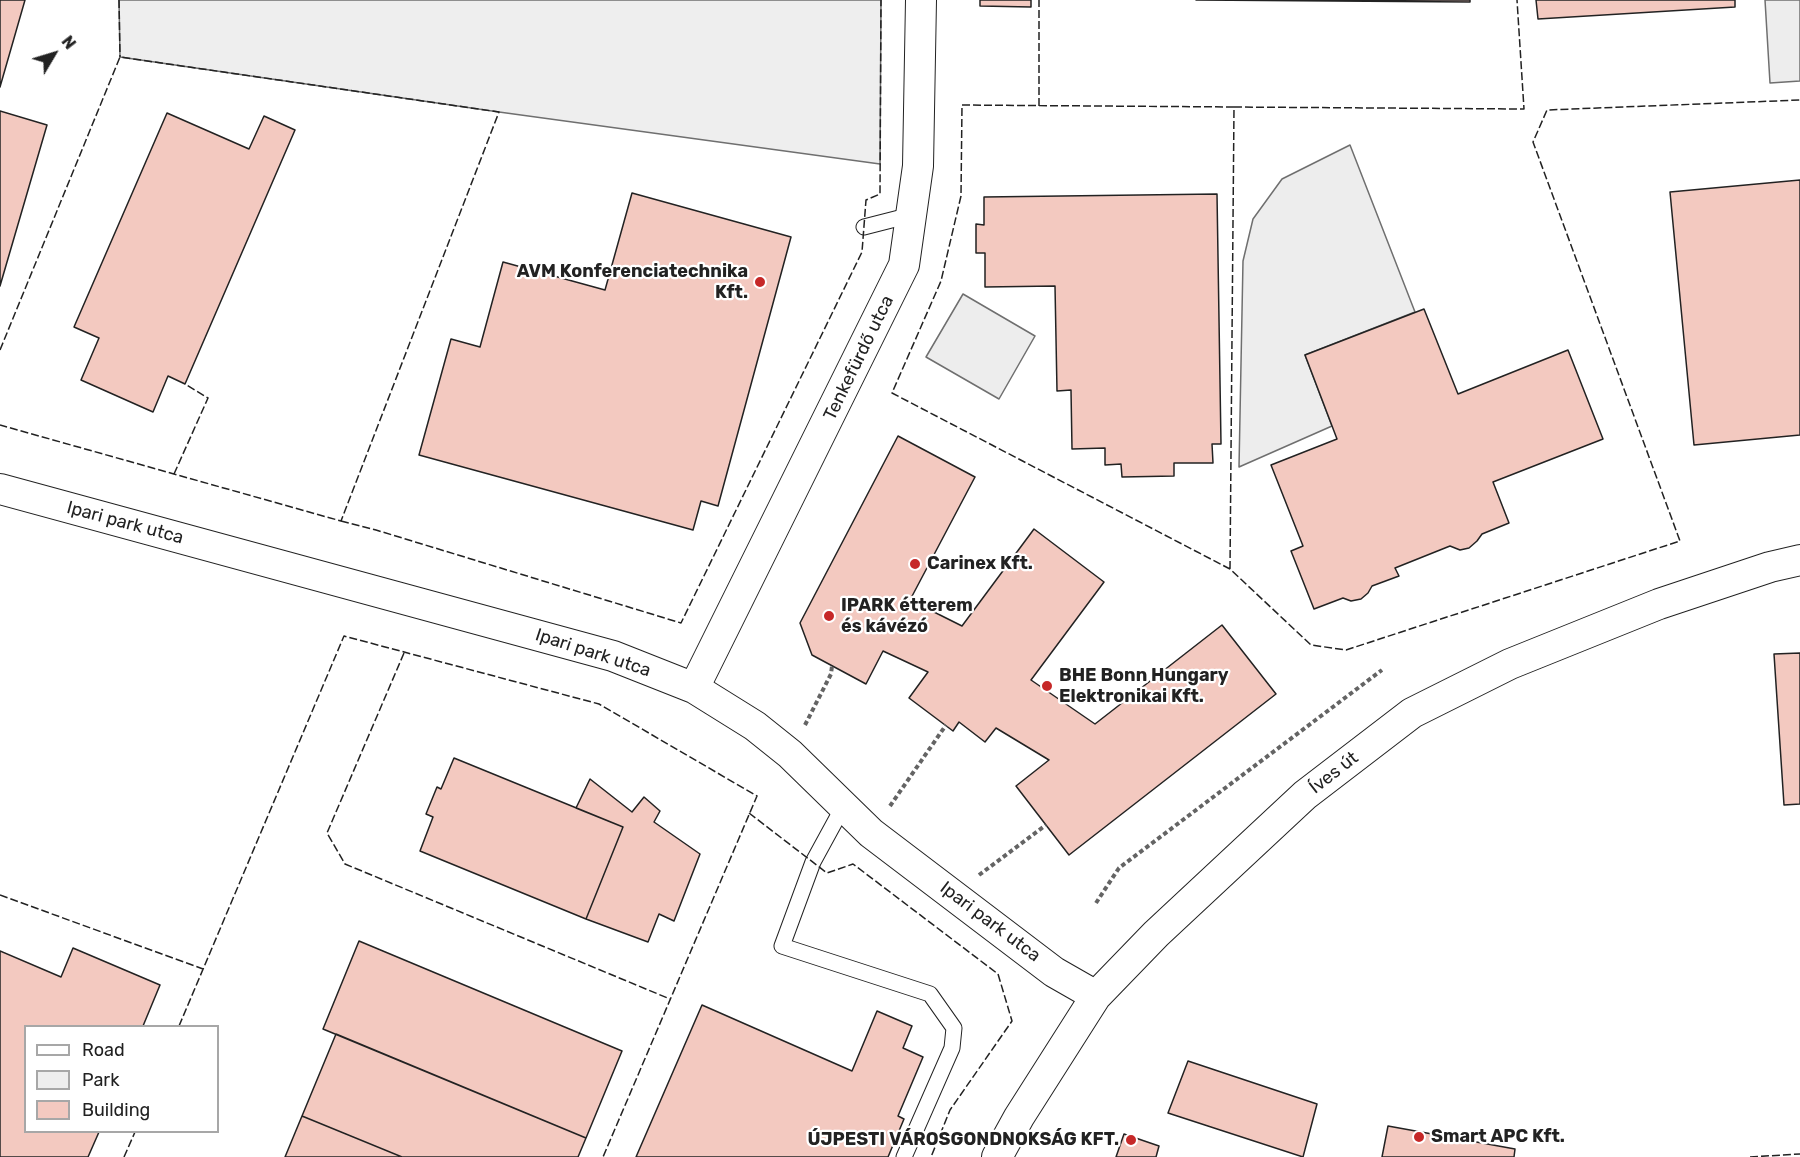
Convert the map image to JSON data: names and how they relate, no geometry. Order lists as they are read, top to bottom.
{
  "streets": {
    "street": ["Tenkefürdő utca", "Ipari park utca", "Íves út"]
  },
  "crossings": [
    ["Tenkefürdő utca", "Ipari park utca"],
    ["Ipari park utca", "Íves út"]
  ],
  "places": [
    "AVM Konferenciatechnika Kft.",
    "Carinex Kft.",
    "IPARK étterem és kávézó",
    "BHE Bonn Hungary Elektronikai Kft.",
    "Smart APC Kft.",
    "ÚJPESTI VÁROSGONDNOKSÁG KFT."
  ],
  "legend": ["Road", "Park", "Building"],
  "north": "top right"
}
